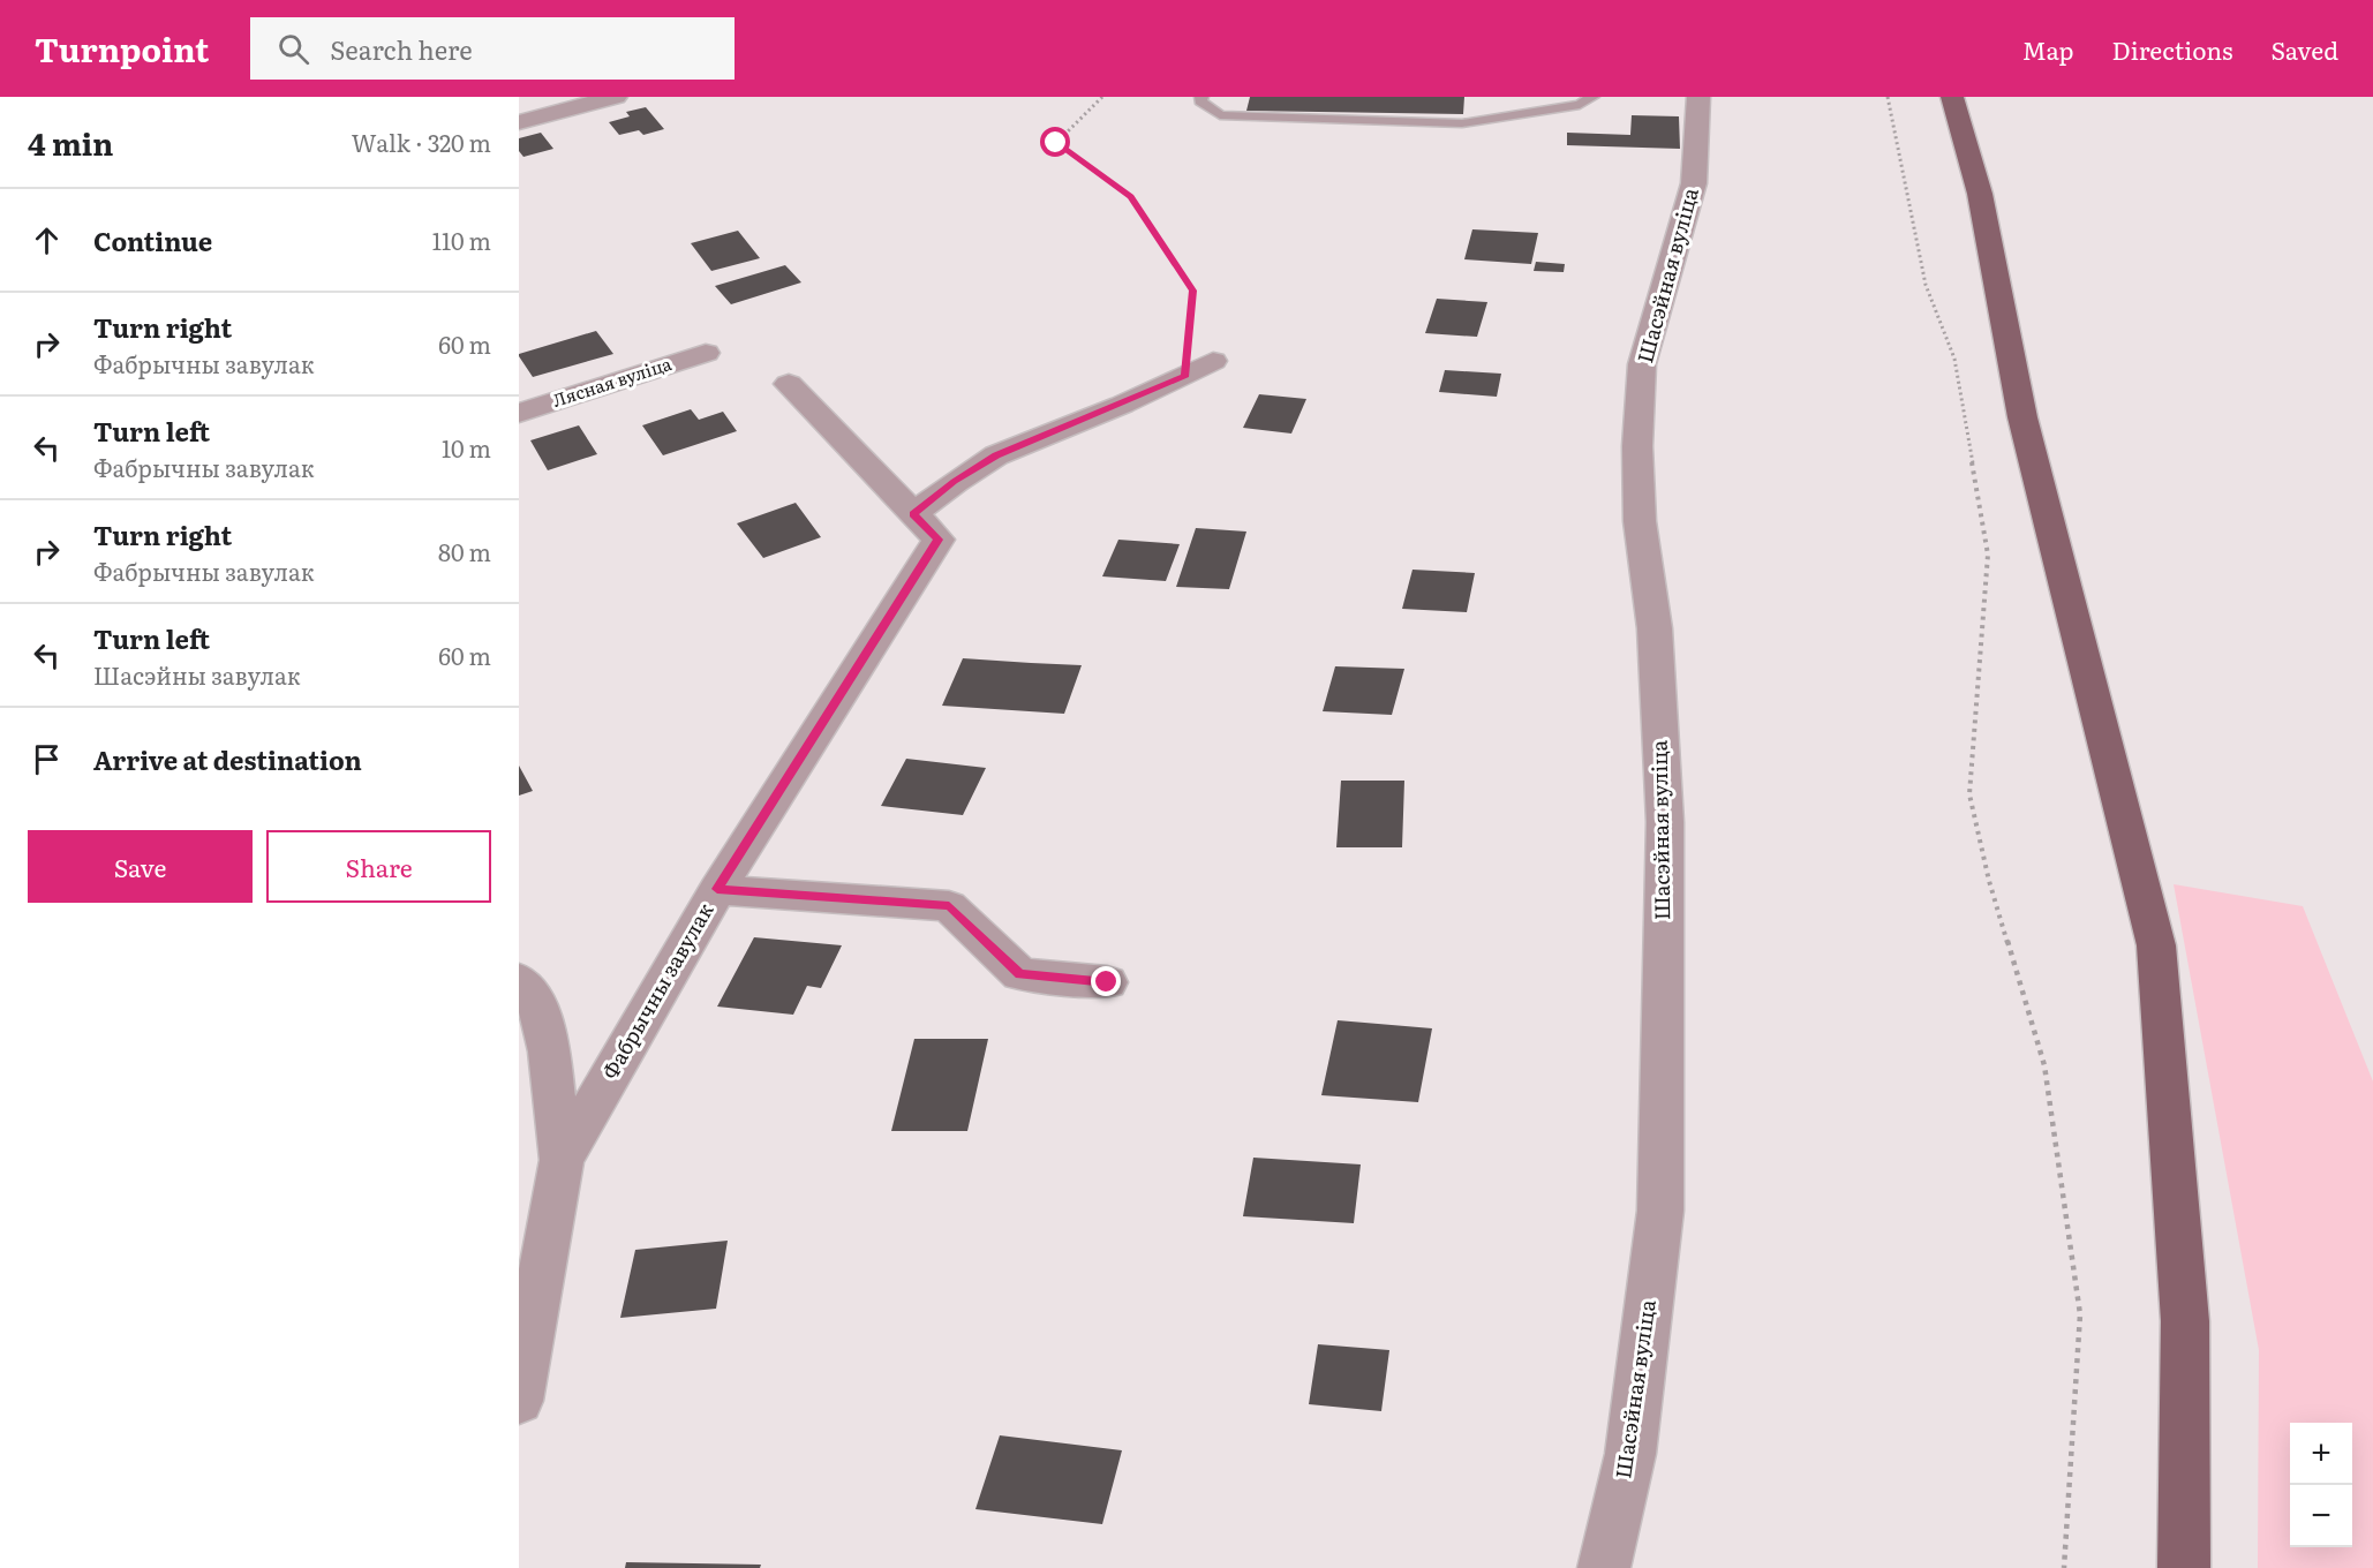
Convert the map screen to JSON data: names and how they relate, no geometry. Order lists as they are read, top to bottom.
{
  "streets": {
    "street": ["Шасэйная вуліца", "Лясная вуліца", "Фабрычны завулак"]
  },
  "page": {
    "header": "Turnpoint",
    "search": "Search here",
    "nav": ["Map", "Directions", "Saved"],
    "heading": ["4 min", "Walk · 320 m"],
    "list": [
      ["Continue", "110 m"],
      ["Turn right", "Фабрычны завулак", "60 m"],
      ["Turn left", "Фабрычны завулак", "10 m"],
      ["Turn right", "Фабрычны завулак", "80 m"],
      ["Turn left", "Шасэйны завулак", "60 m"],
      "Arrive at destination"
    ],
    "buttons": ["Save", "Share"],
    "map_buttons": ["+", "−"]
  }
}
